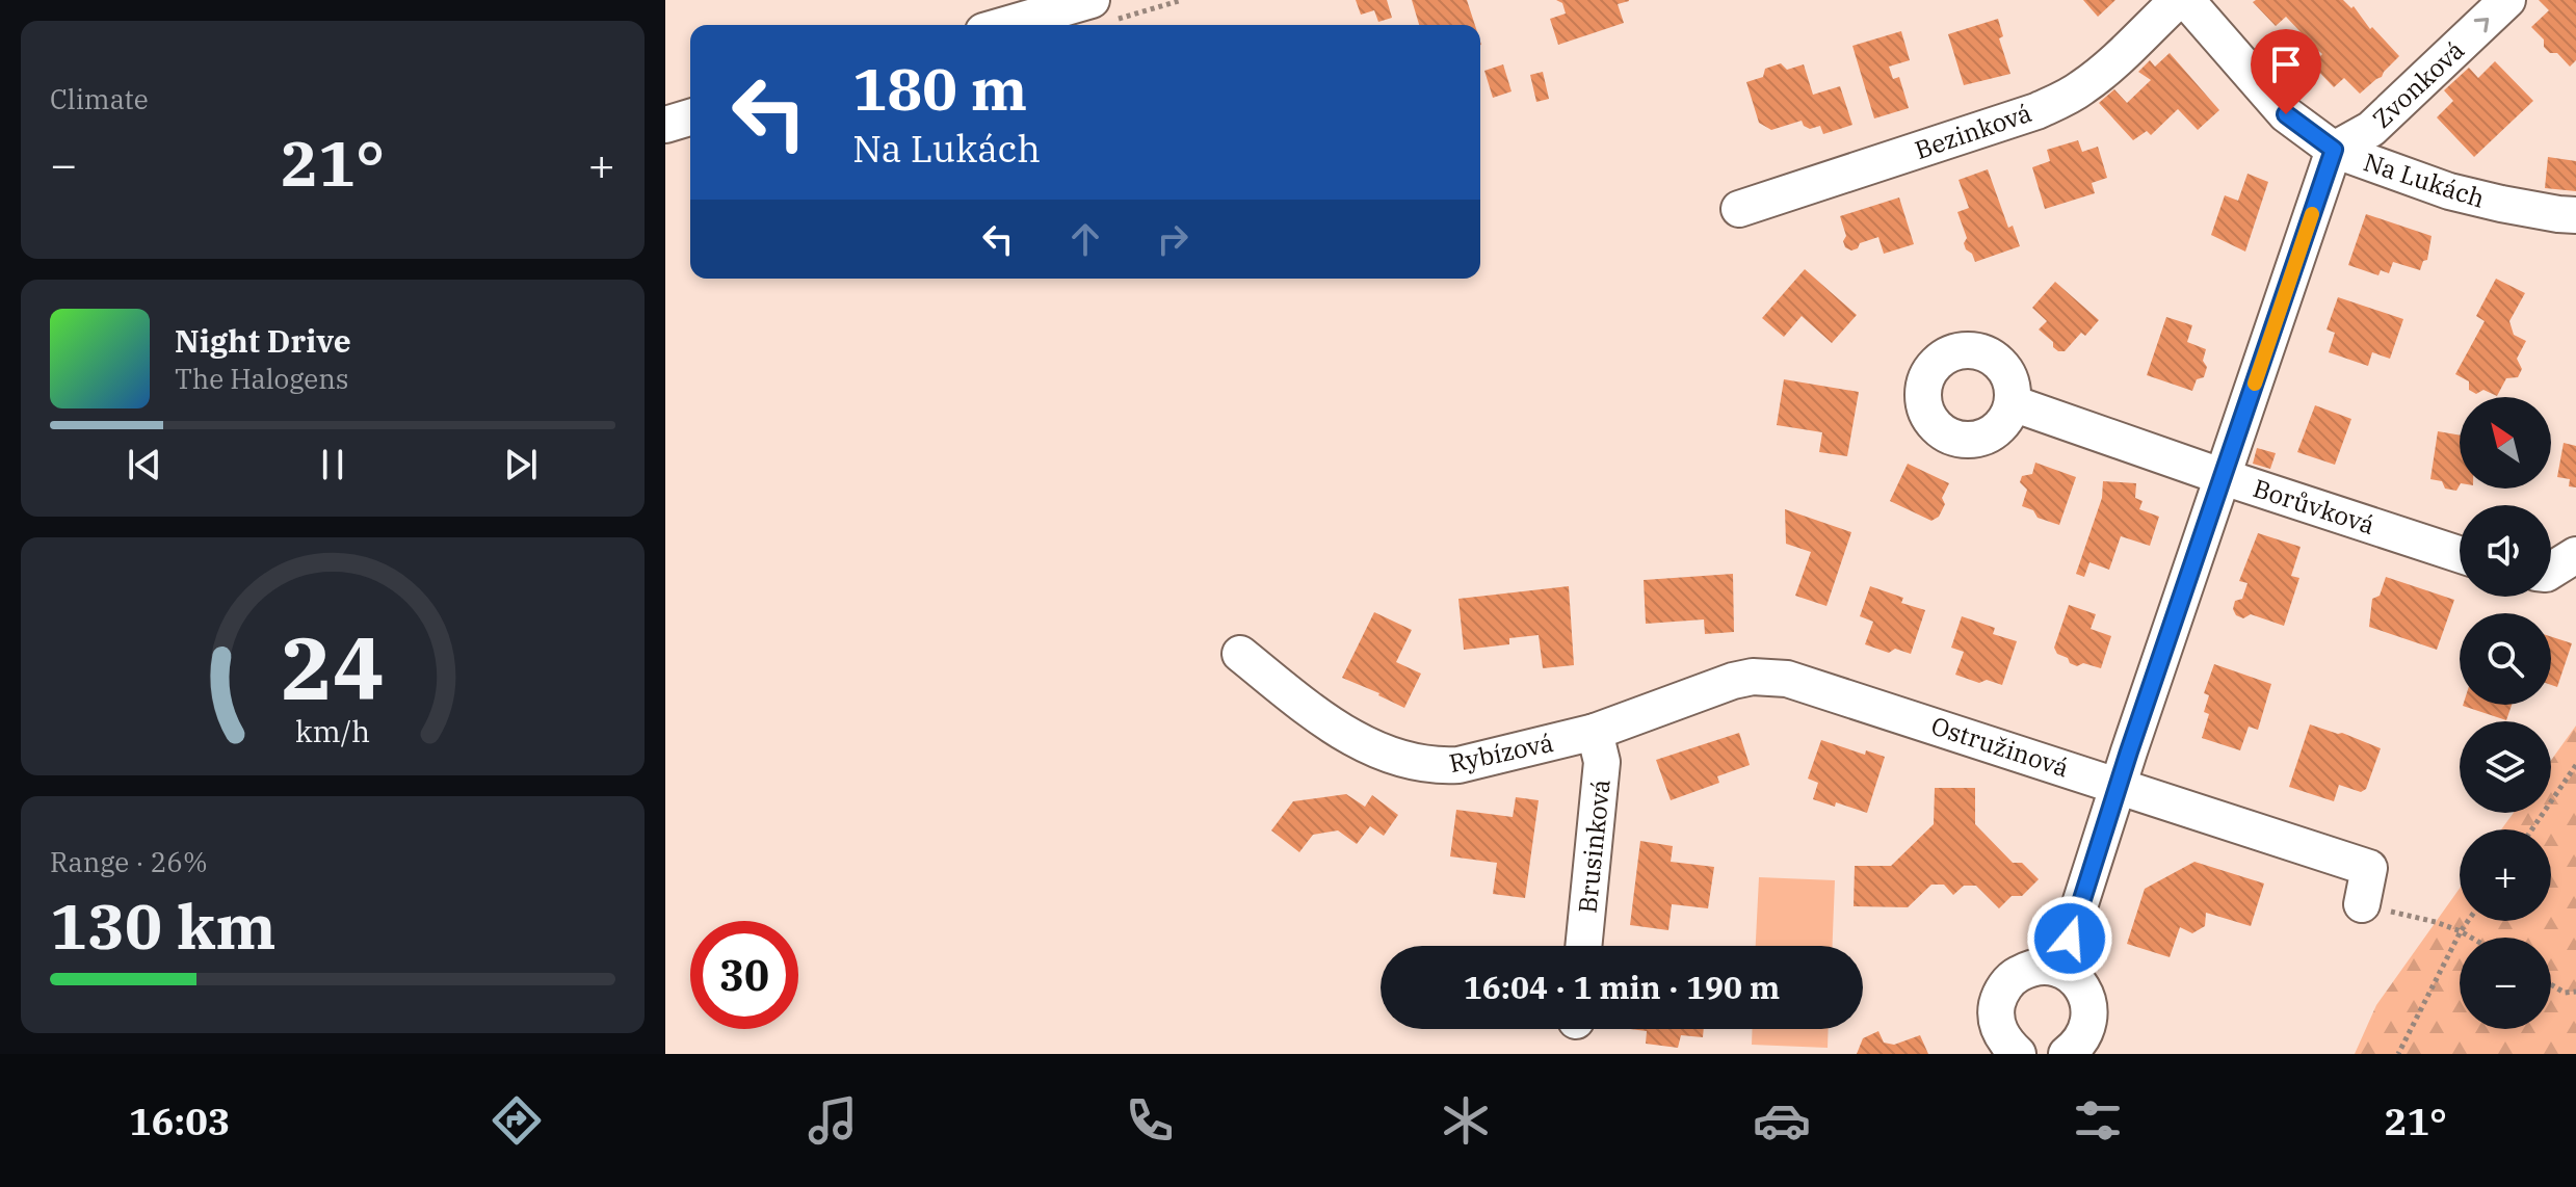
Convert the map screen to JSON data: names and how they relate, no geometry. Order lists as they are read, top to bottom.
{
  "streets": {
    "street": [
      "Zvonková",
      "Bezinková",
      "Na Lukách",
      "Borůvková",
      "Ostružinová",
      "Rybízová",
      "Brusinková"
    ]
  },
  "crossings": [
    ["Zvonková", "Na Lukách"],
    ["Ostružinová", "Rybízová"],
    ["Ostružinová", "Brusinková"],
    ["Rybízová", "Brusinková"]
  ],
  "one_way": ["Zvonková"],
  "north": "top left",
  "page": {
    "tile": [
      "Climate",
      ["Range · 26%", "130 km"]
    ],
    "turn": ["180 m", "Na Lukách"],
    "heat": ["−", "21°", "+"],
    "song": ["Night Drive", "The Halogens"],
    "map_buttons": ["+", "−"],
    "limit": "30",
    "trip": "16:04 · 1 min · 190 m",
    "tabs": ["16:03", "21°"],
    "gauge": ["24", "km/h"]
  }
}
